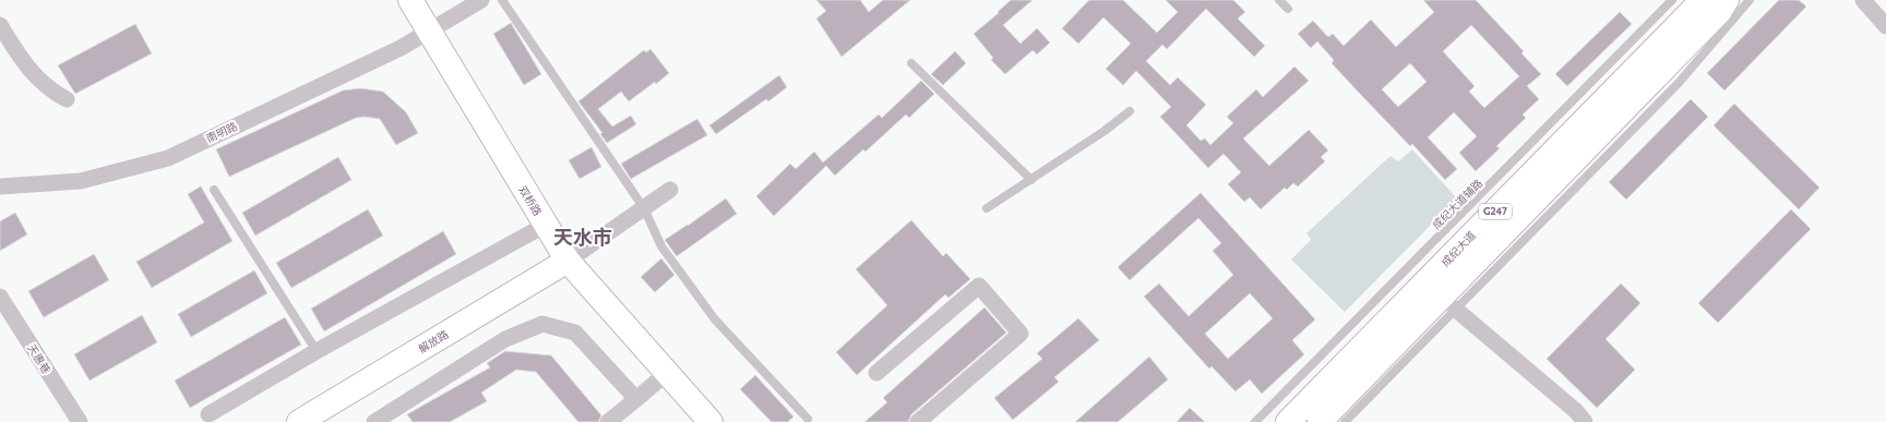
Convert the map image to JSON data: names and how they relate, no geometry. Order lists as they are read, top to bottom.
{
  "streets": {
    "main road": [
      "双桥路",
      "G247",
      "成纪大道",
      "解放路"
    ],
    "street": ["南明路", "天惠巷"],
    "lane": ["成纪大道辅路"]
  },
  "crossings": [
    ["南明路", "双桥路"],
    ["双桥路", "解放路"]
  ],
  "districts": ["天水市"]
}
